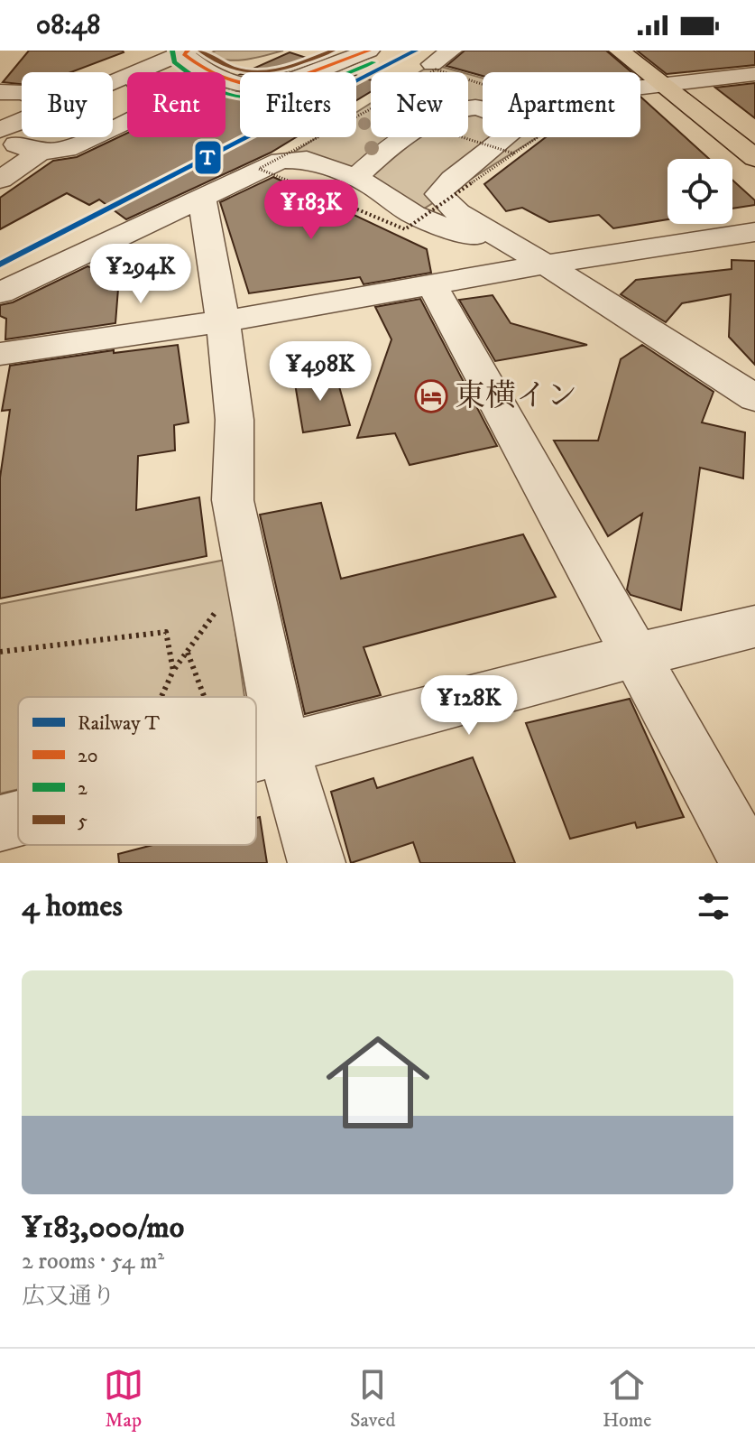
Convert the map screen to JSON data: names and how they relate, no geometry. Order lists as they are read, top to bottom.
{
  "places": {
    "hotel": ["東横イン"]
  },
  "lines": [
    "rail line T",
    "transit line 20",
    "transit line 2",
    "transit line 5"
  ],
  "legend": [
    "Railway T",
    "20",
    "2",
    "5"
  ],
  "page": {
    "status": "08:48",
    "chip": [
      "Buy",
      "Rent",
      "Filters",
      "New",
      "Apartment"
    ],
    "price": [
      "¥183K",
      "¥294K",
      "¥498K",
      "¥128K"
    ],
    "heading": "4 homes",
    "list": [
      {
        "name": "¥183,000/mo",
        "note": "2 rooms · 54 m² · 広又通り"
      }
    ],
    "tabs": ["Map", "Saved", "Home"]
  }
}
